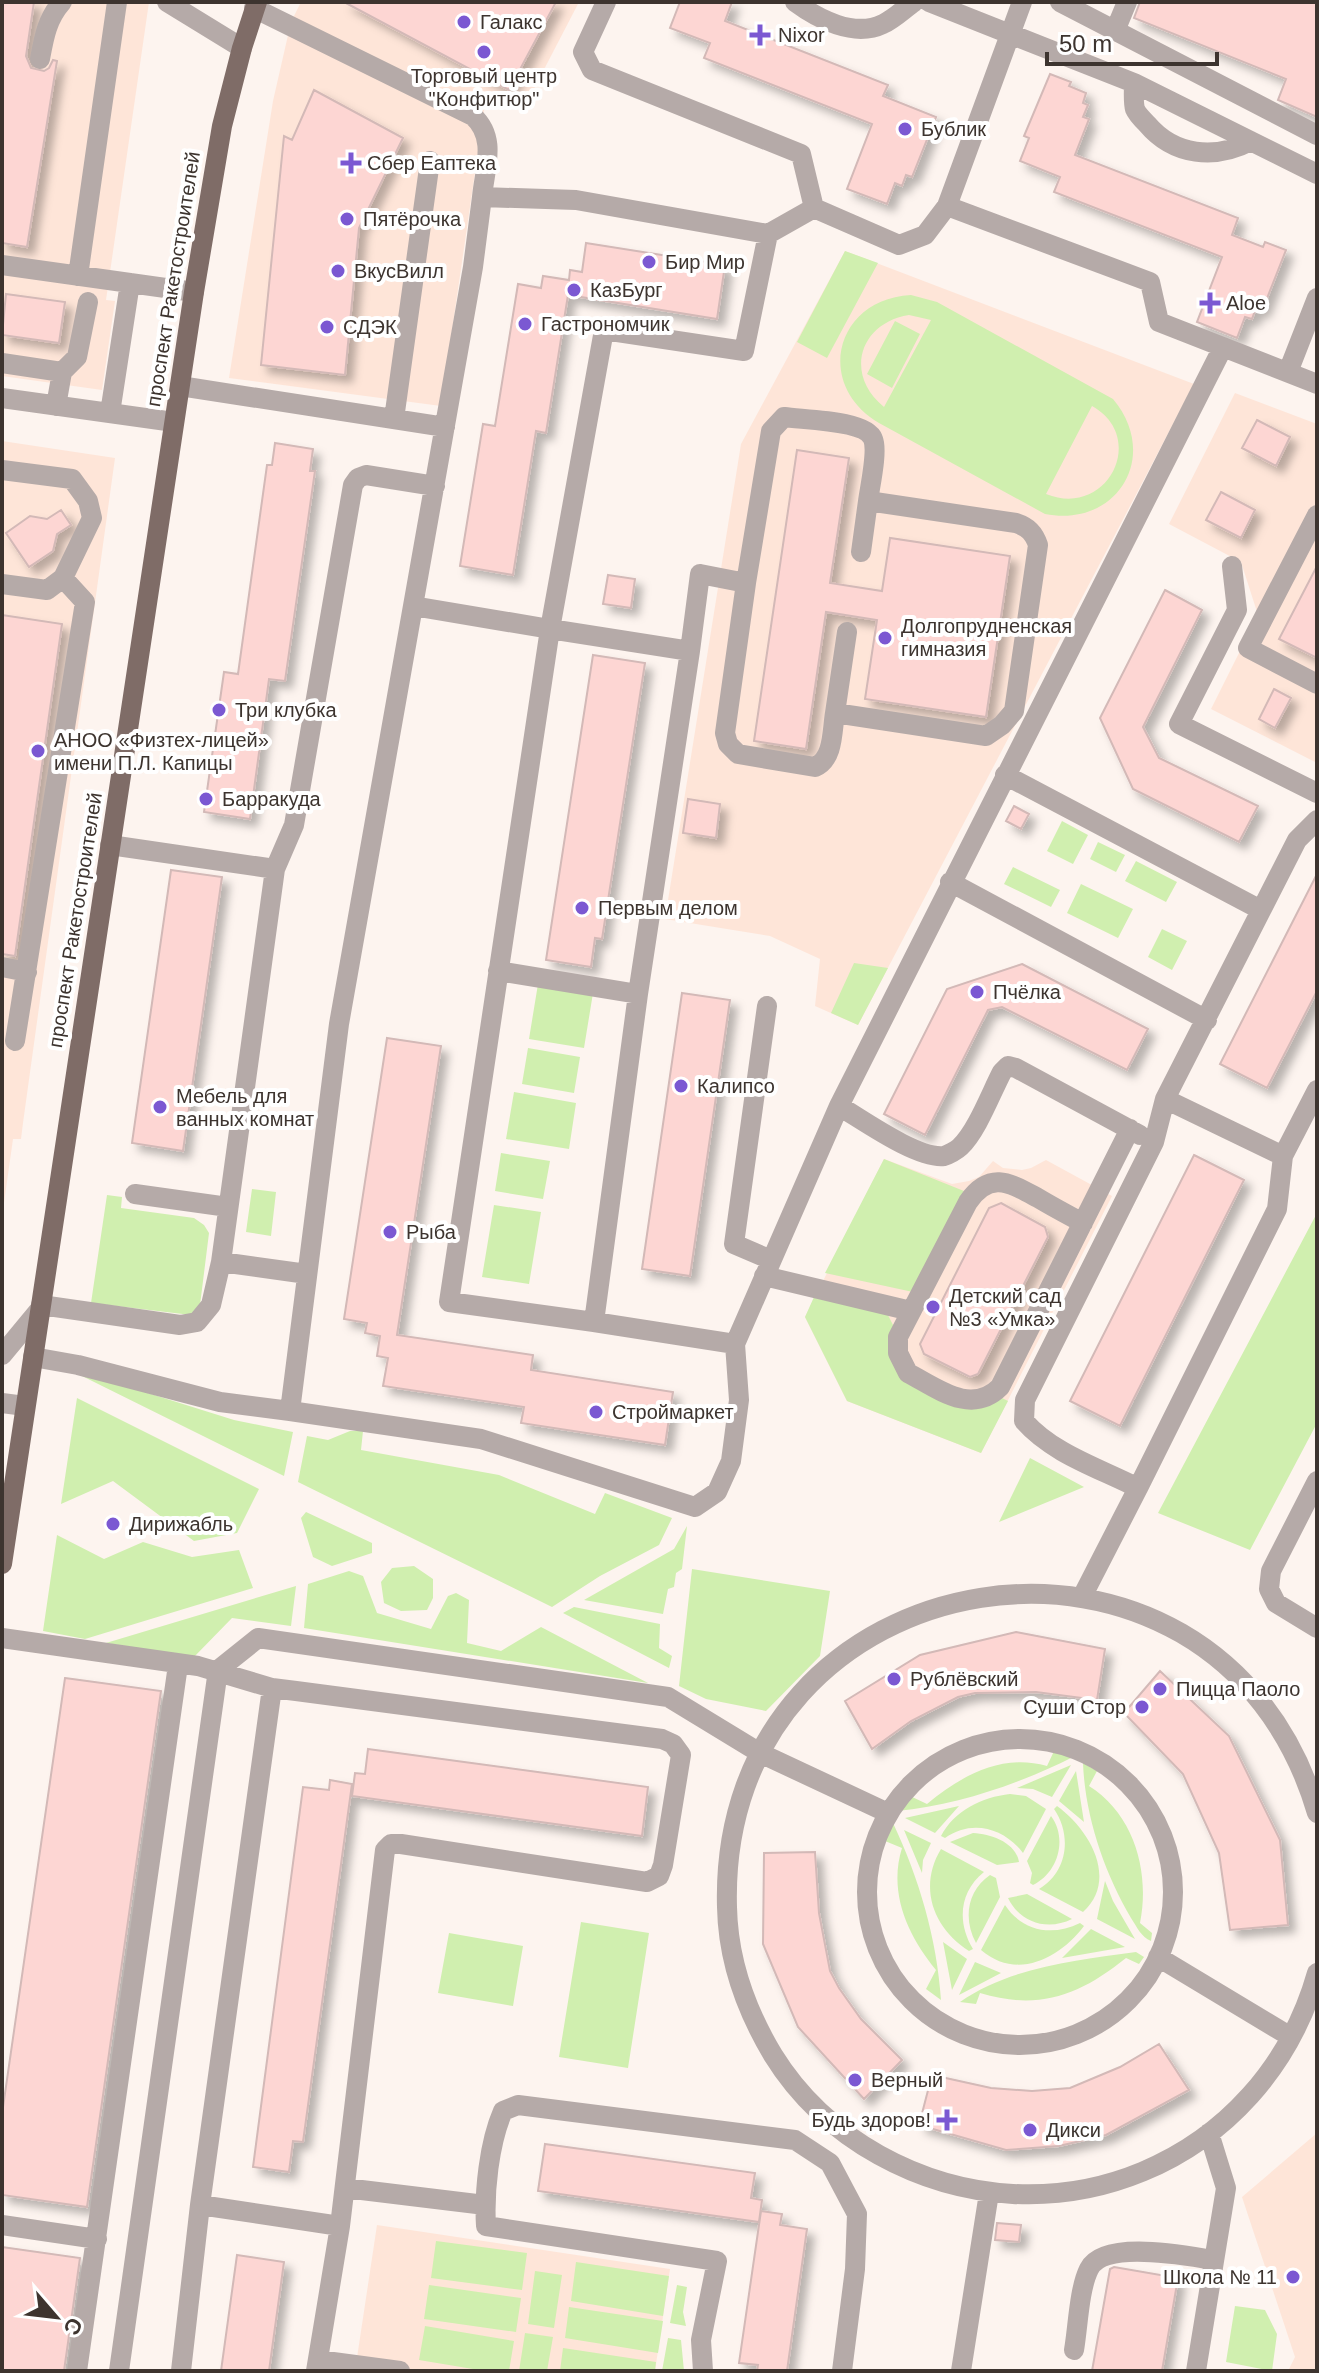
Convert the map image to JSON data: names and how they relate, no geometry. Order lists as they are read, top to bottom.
{
  "streets": {
    "main road": ["проспект Ракетостроителей"]
  },
  "places": {
    "other": [
      "Галакс",
      "Торговый центр \"Конфитюр\"",
      "Бублик",
      "Пятёрочка",
      "Бир Мир",
      "ВкусВилл",
      "КазБург",
      "Гастрономчик",
      "СДЭК",
      "Долгопрудненская гимназия",
      "Три клубка",
      "АНОО «Физтех-лицей» имени П.Л. Капицы",
      "Барракуда",
      "Первым делом",
      "Пчёлка",
      "Калипсо",
      "Мебель для ванных комнат",
      "Рыба",
      "Детский сад №3 «Умка»",
      "Строймаркет",
      "Дирижабль",
      "Рублёвский",
      "Пицца Паоло",
      "Суши Стор",
      "Верный",
      "Дикси",
      "Школа № 11"
    ],
    "health": [
      "Nixor",
      "Сбер Еаптека",
      "Aloe",
      "Будь здоров!"
    ]
  },
  "scale_bar": "50 m",
  "north": "bottom right"
}
